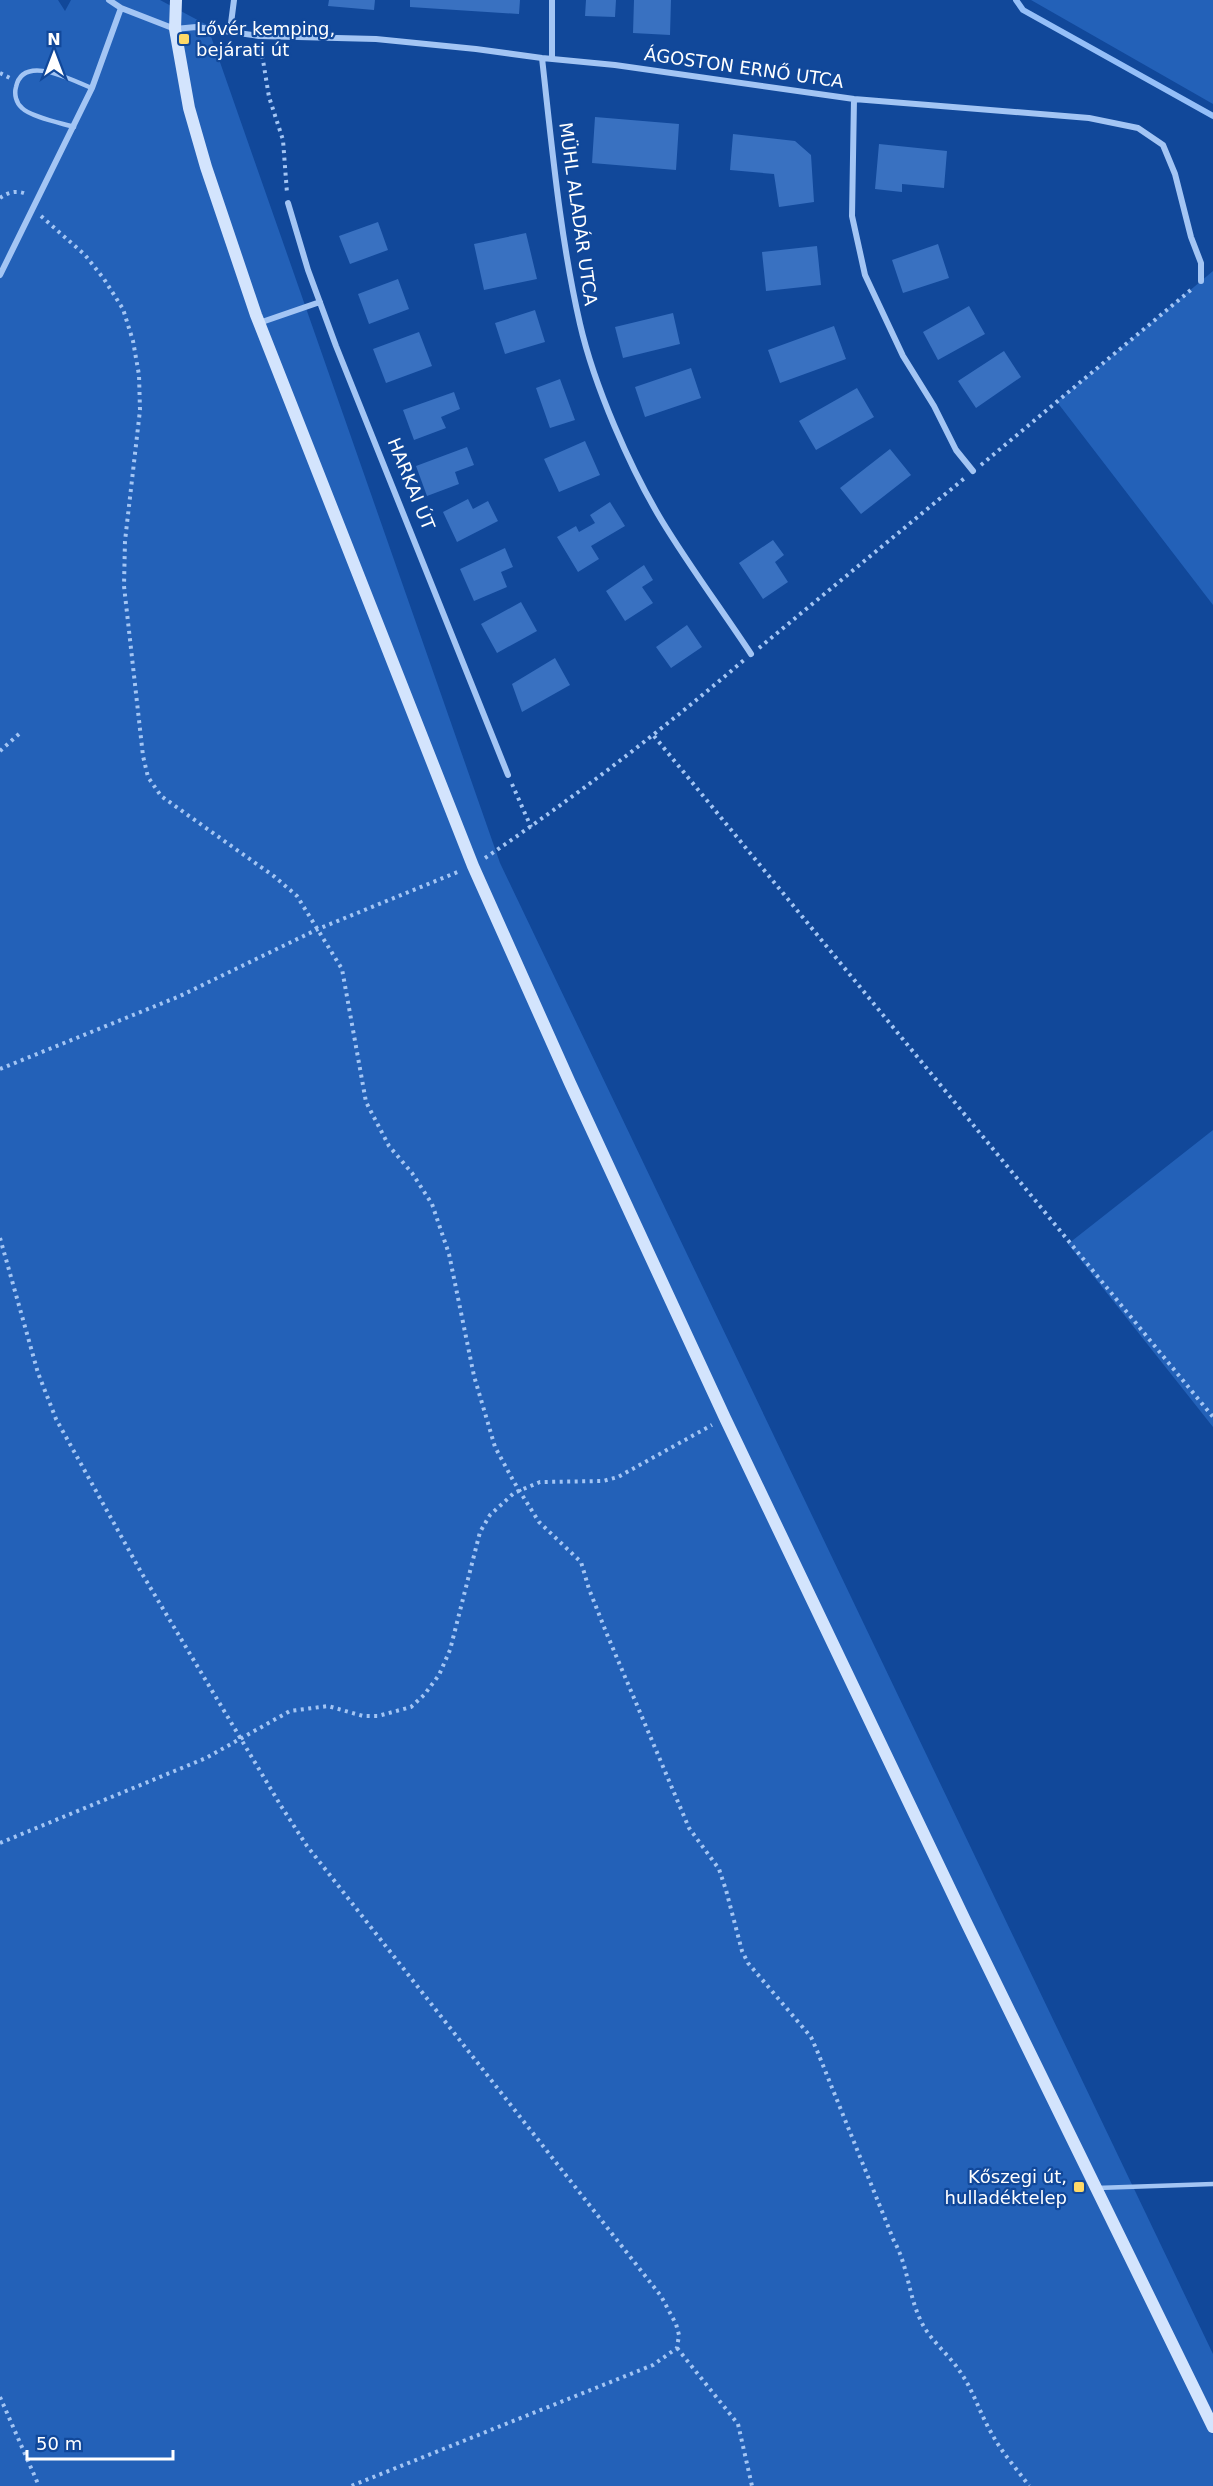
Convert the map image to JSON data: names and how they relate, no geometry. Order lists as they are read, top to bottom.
{
  "streets": {
    "street": ["ÁGOSTON ERNŐ UTCA", "MÜHL ALADÁR UTCA", "HARKAI ÚT"]
  },
  "crossings": [
    ["ÁGOSTON ERNŐ UTCA", "MÜHL ALADÁR UTCA"]
  ],
  "places": {
    "transit": ["Lővér kemping, bejárati út", "Kőszegi út, hulladéktelep"]
  },
  "scale_bar": "50 m",
  "north": "top"
}
